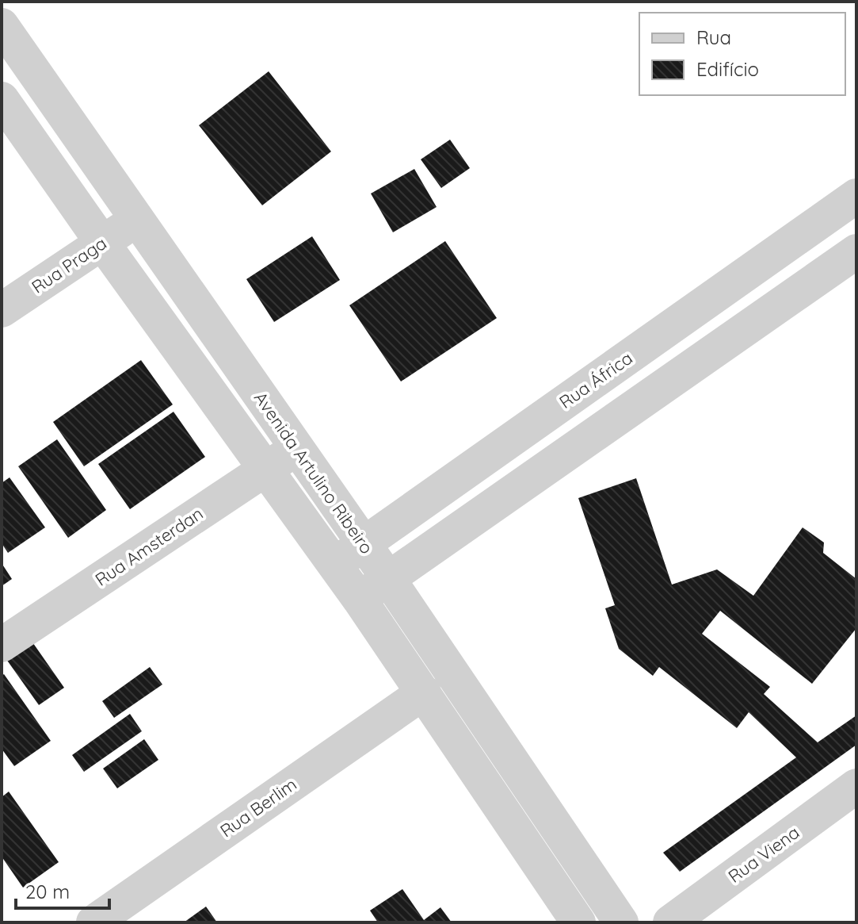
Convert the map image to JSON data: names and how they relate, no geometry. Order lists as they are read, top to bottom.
{
  "streets": {
    "street": [
      "Rua Praga",
      "Rua África",
      "Avenida Artulino Ribeiro",
      "Rua Amsterdan",
      "Rua Berlim",
      "Rua Viena"
    ]
  },
  "crossings": [
    ["Rua Praga", "Avenida Artulino Ribeiro"],
    ["Rua África", "Avenida Artulino Ribeiro"],
    ["Avenida Artulino Ribeiro", "Rua Amsterdan"],
    ["Avenida Artulino Ribeiro", "Rua Berlim"]
  ],
  "legend": ["Rua", "Edifício"],
  "scale_bar": "20 m"
}
